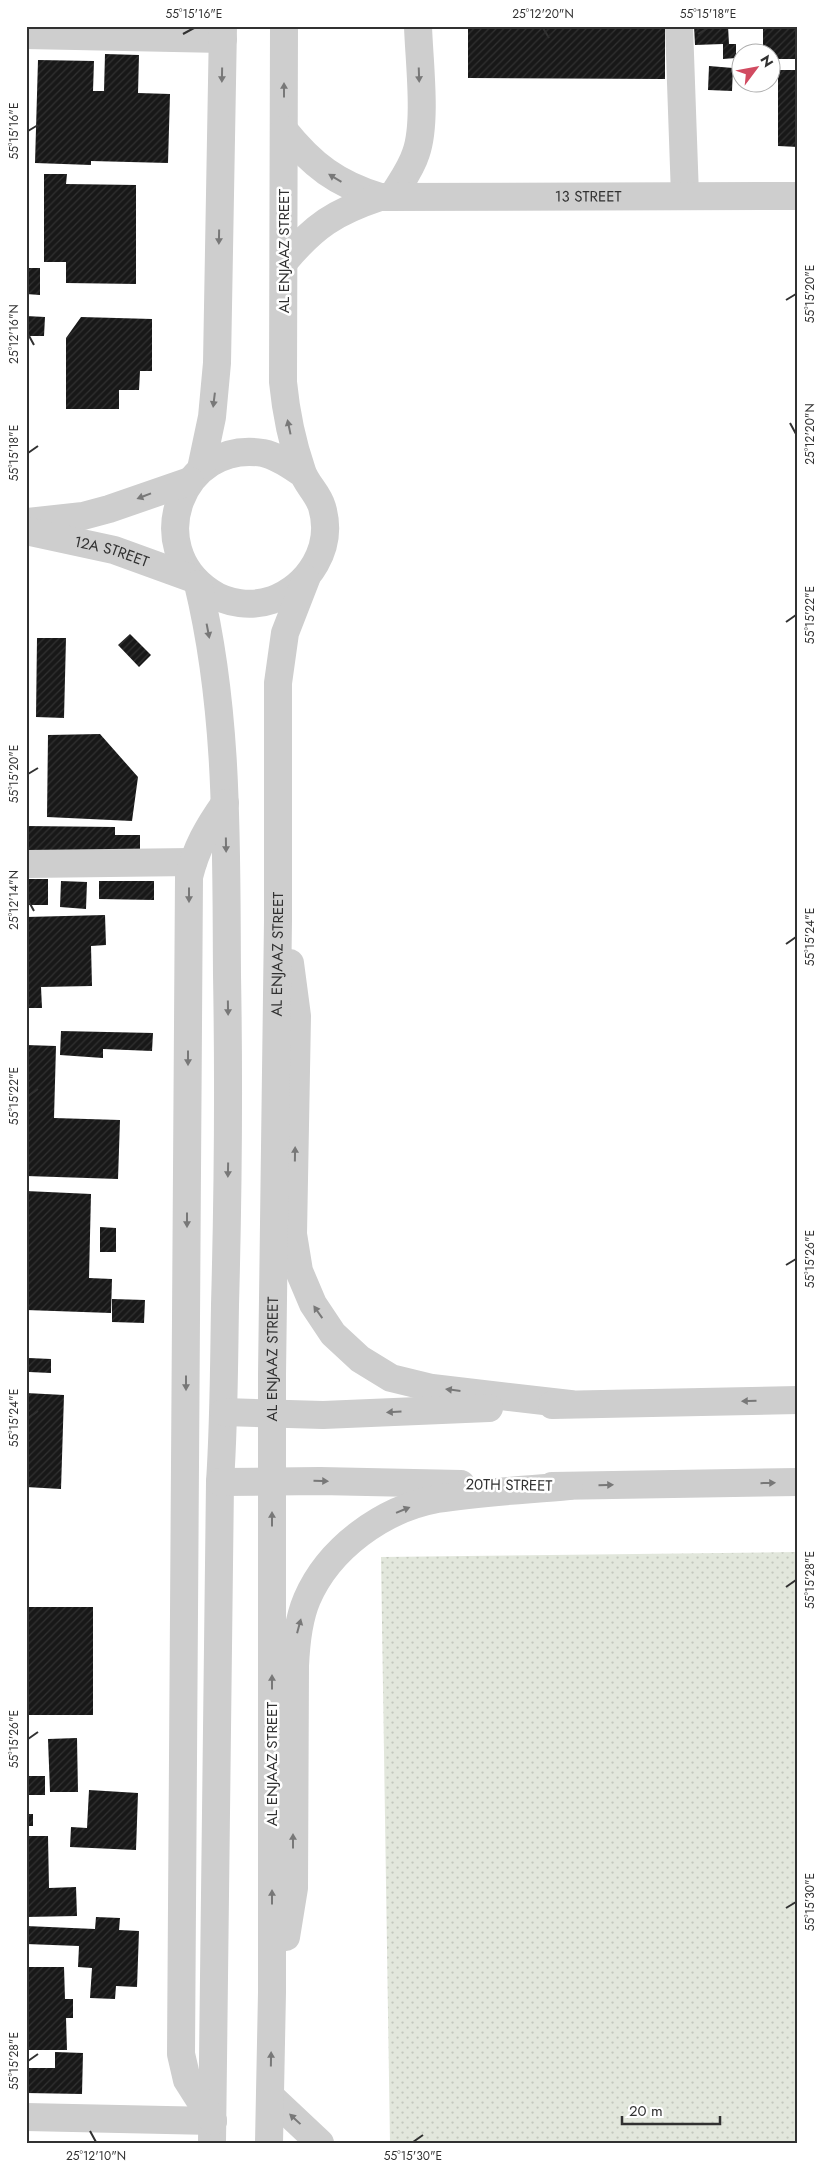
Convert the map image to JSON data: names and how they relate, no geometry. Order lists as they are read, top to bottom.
{
  "streets": {
    "street": [
      "13 STREET",
      "AL ENJAAZ STREET",
      "12A STREET",
      "20TH STREET"
    ]
  },
  "crossings": [
    ["13 STREET", "AL ENJAAZ STREET"],
    ["AL ENJAAZ STREET", "12A STREET"],
    ["AL ENJAAZ STREET", "20TH STREET"]
  ],
  "one_way": ["12A STREET"],
  "scale_bar": "20 m",
  "north": "top right",
  "coordinates": [
    "55°15'16\"E",
    "25°12'20\"N",
    "55°15'18\"E",
    "55°15'20\"E",
    "25°12'16\"N",
    "55°15'22\"E",
    "25°12'14\"N",
    "55°15'24\"E",
    "55°15'26\"E",
    "55°15'28\"E",
    "55°15'30\"E",
    "25°12'10\"N"
  ]
}
